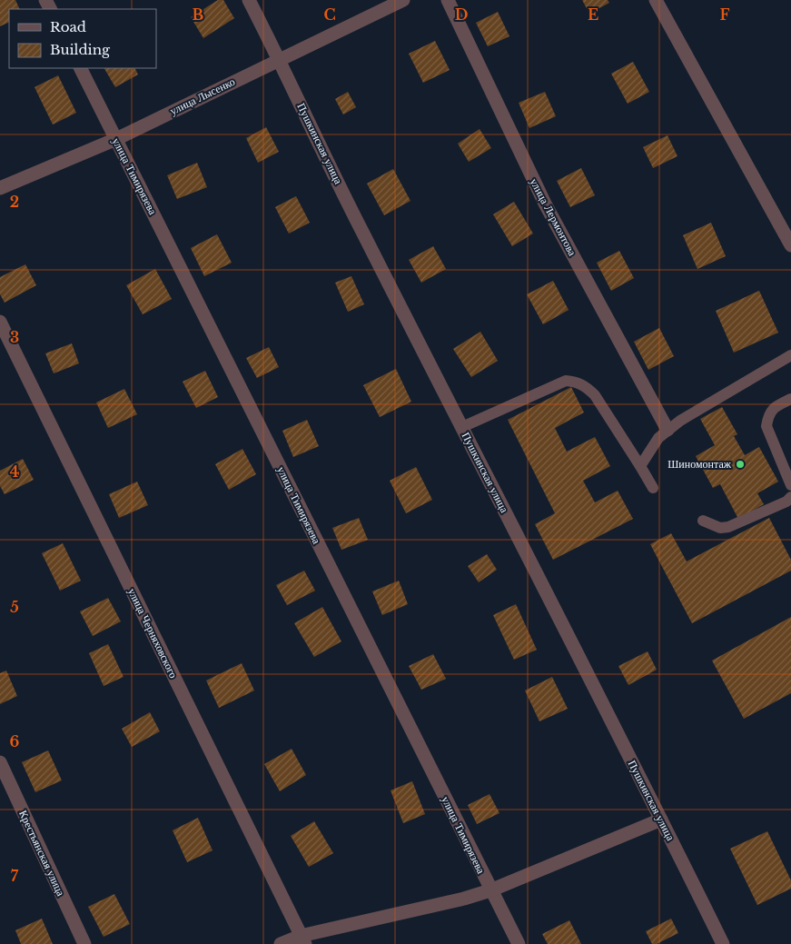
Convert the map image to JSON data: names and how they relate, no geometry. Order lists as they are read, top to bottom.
{
  "streets": {
    "street": [
      "улица Лысенко",
      "Пушкинская улица",
      "улица Тимирязева",
      "улица Лермонтова",
      "улица Черняховского",
      "Крестьянская улица"
    ]
  },
  "crossings": [
    ["улица Лысенко", "Пушкинская улица"],
    ["улица Лысенко", "улица Тимирязева"]
  ],
  "places": ["Шиномонтаж"],
  "legend": ["Road", "Building"],
  "grid": {
    "columns": [
      "B",
      "C",
      "D",
      "E",
      "F"
    ],
    "rows": [
      "2",
      "3",
      "4",
      "5",
      "6",
      "7"
    ]
  }
}
